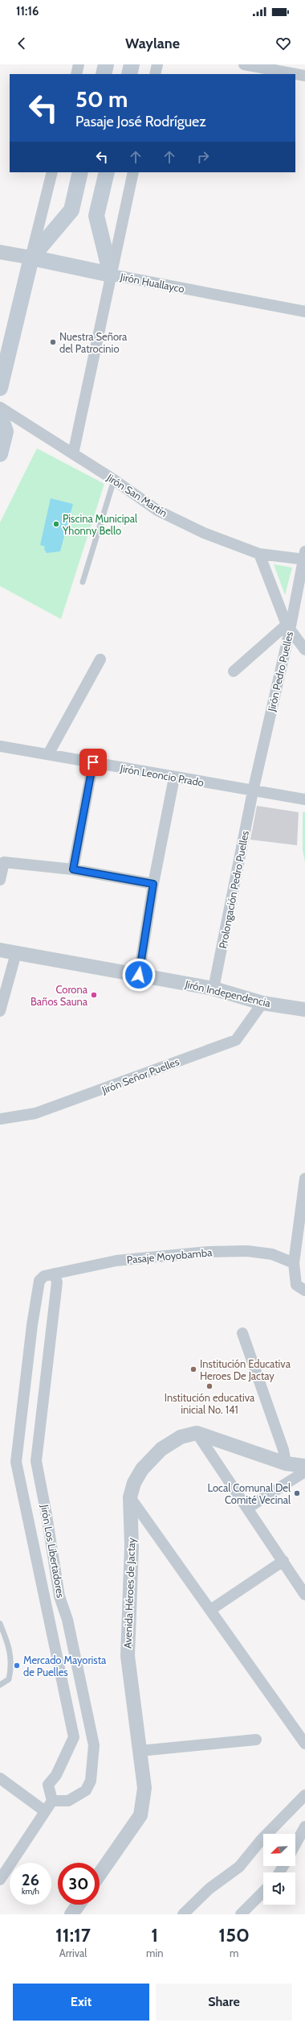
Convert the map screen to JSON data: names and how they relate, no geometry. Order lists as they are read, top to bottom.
{
  "streets": {
    "main road": ["Jirón Huallayco"],
    "street": [
      "Jirón San Martín",
      "Jirón Pedro Puelles",
      "Jirón Leoncio Prado",
      "Prolongación Pedro Puelles",
      "Jirón Independencia",
      "Jirón Señor Puelles",
      "Pasaje Moyobamba",
      "Jirón Los Libertadores",
      "Avenida Héroes de Jactay"
    ]
  },
  "crossings": [
    ["Jirón San Martín", "Jirón Pedro Puelles"],
    ["Jirón Pedro Puelles", "Jirón Leoncio Prado"],
    ["Jirón Pedro Puelles", "Prolongación Pedro Puelles"],
    ["Jirón Leoncio Prado", "Prolongación Pedro Puelles"],
    ["Prolongación Pedro Puelles", "Jirón Independencia"],
    ["Jirón Independencia", "Jirón Señor Puelles"],
    ["Pasaje Moyobamba", "Jirón Los Libertadores"]
  ],
  "places": [
    "Nuestra Señora del Patrocinio",
    "Piscina Municipal Yhonny Bello",
    "Corona Baños Sauna",
    "Institución Educativa Heroes De Jactay",
    "Institución educativa inicial No. 141",
    "Local Comunal Del Comité Vecinal",
    "Mercado Mayorista de Puelles"
  ],
  "north": "bottom left",
  "page": {
    "status": "11:16",
    "header": "Waylane",
    "turn": ["50 m", "Pasaje José Rodríguez"],
    "speed": "26 km/h",
    "limit": "30",
    "eta": [
      "11:17",
      "Arrival",
      "1",
      "min",
      "150",
      "m"
    ],
    "buttons": ["Exit", "Share"]
  }
}
